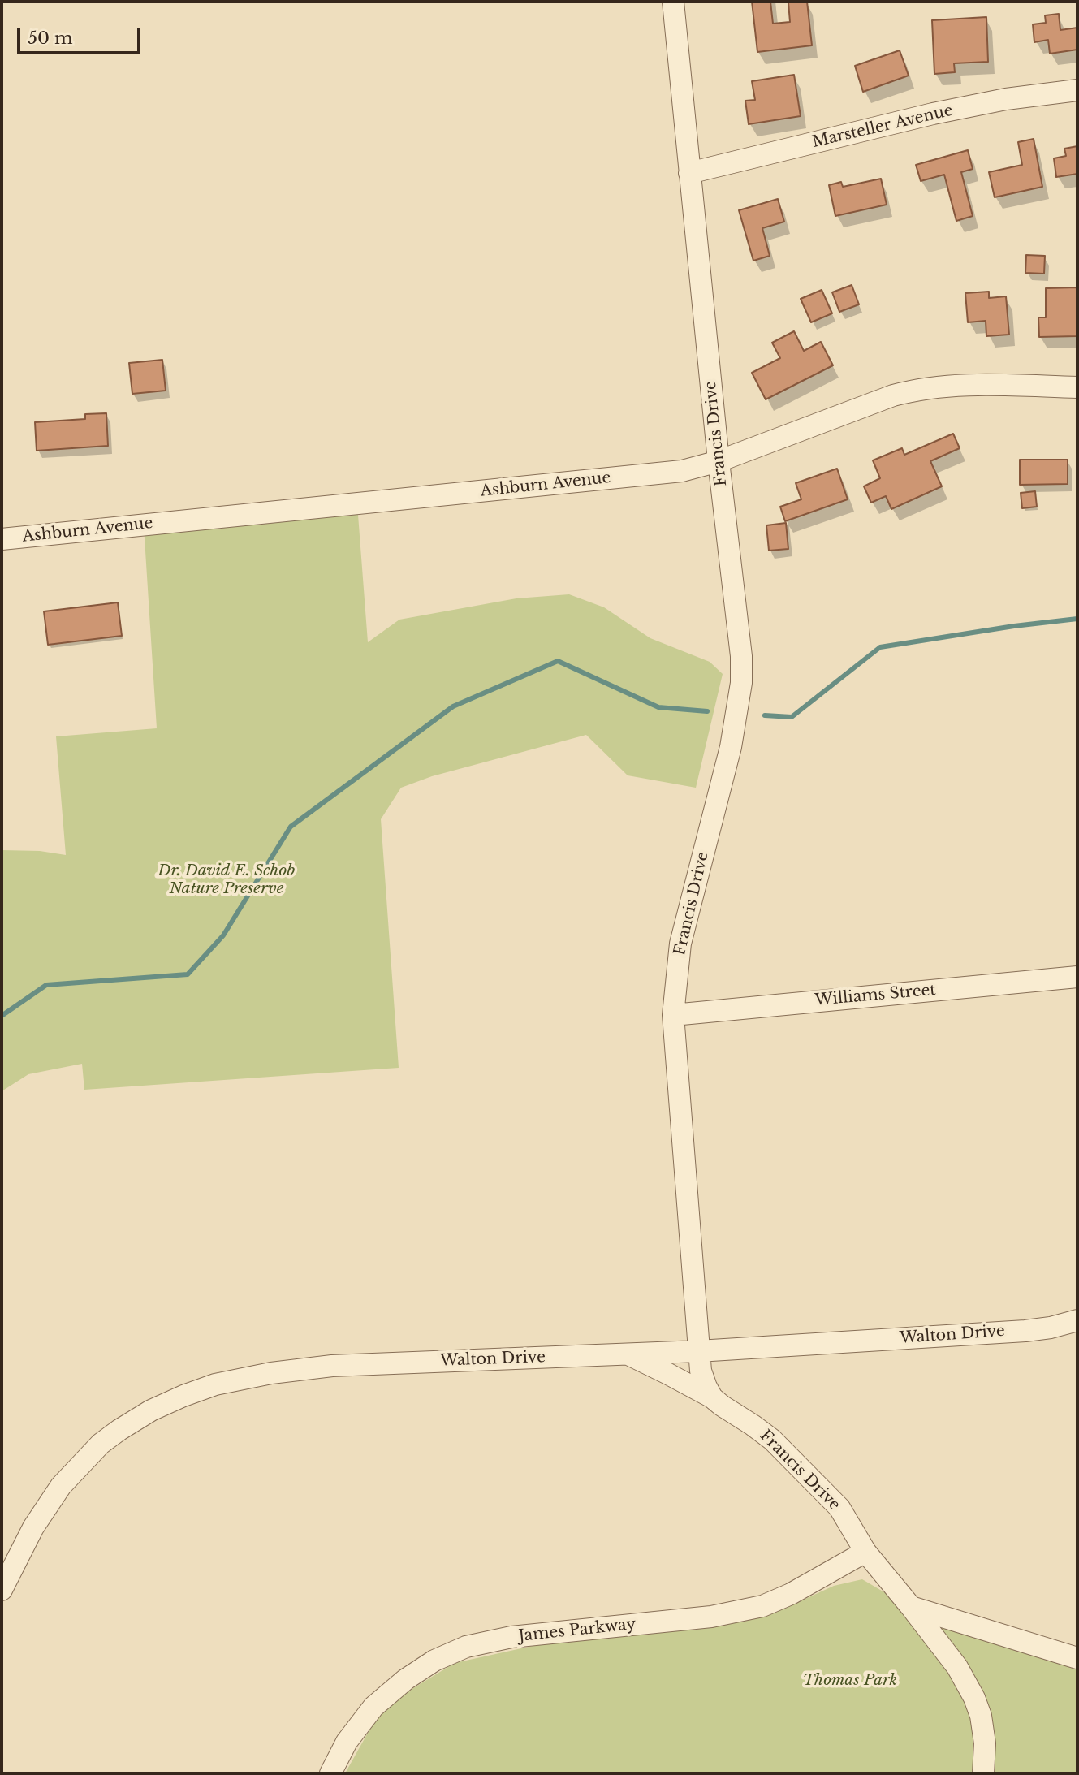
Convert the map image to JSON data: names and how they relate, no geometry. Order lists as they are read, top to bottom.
{
  "streets": {
    "street": [
      "Marsteller Avenue",
      "Francis Drive",
      "Ashburn Avenue",
      "Williams Street",
      "Walton Drive",
      "James Parkway"
    ]
  },
  "crossings": [
    ["Marsteller Avenue", "Francis Drive"],
    ["Francis Drive", "Ashburn Avenue"],
    ["Francis Drive", "Williams Street"],
    ["Francis Drive", "Walton Drive"],
    ["Francis Drive", "James Parkway"]
  ],
  "parks": ["Dr. David E. Schob Nature Preserve", "Thomas Park"],
  "scale_bar": "50 m"
}
